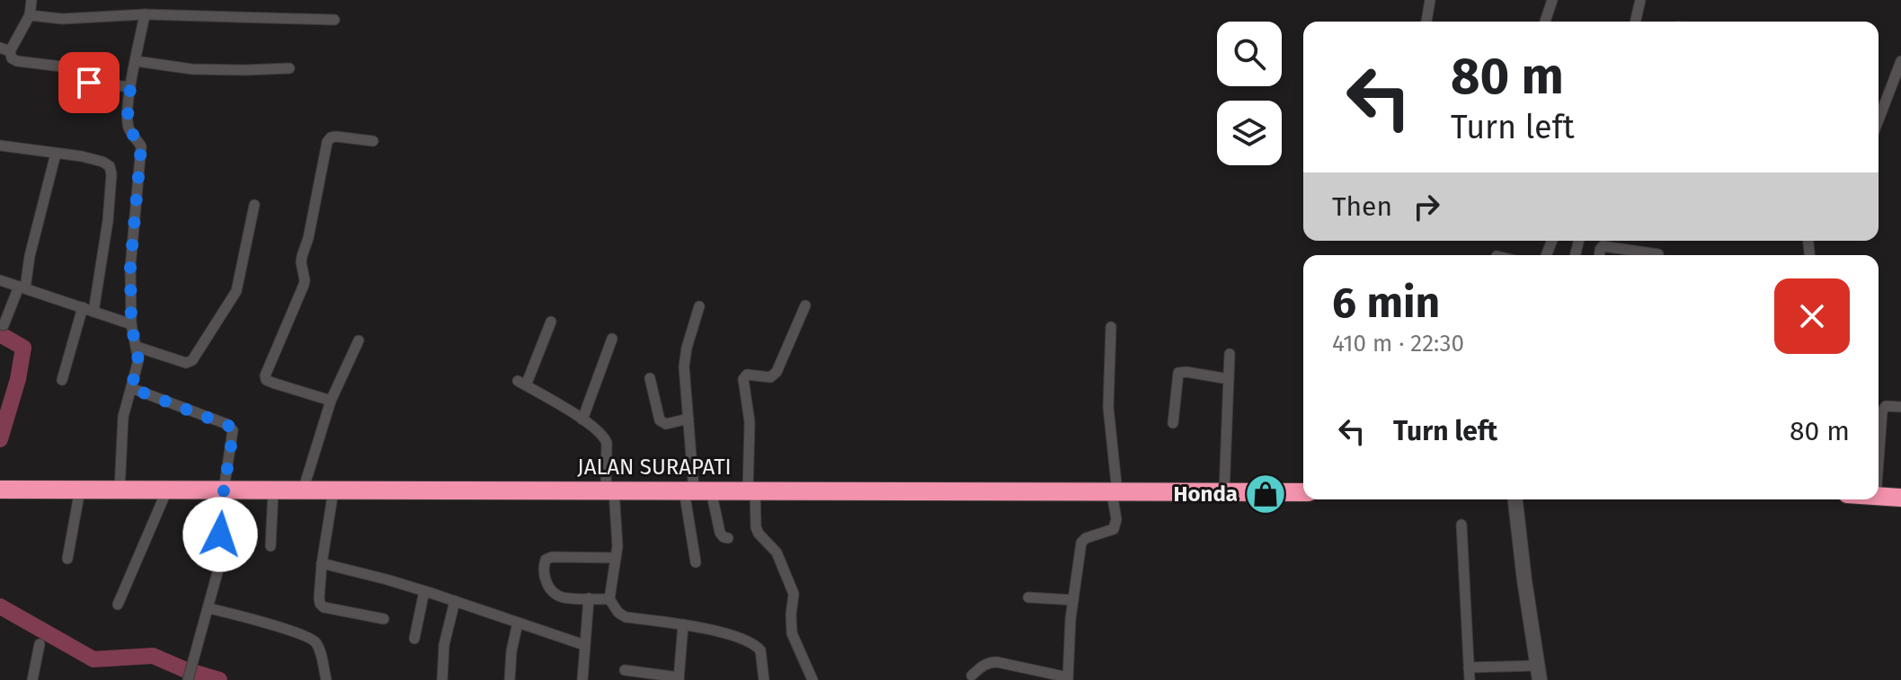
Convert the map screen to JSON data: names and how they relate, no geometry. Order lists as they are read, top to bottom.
{
  "streets": {
    "highway": ["JALAN SURAPATI"]
  },
  "places": {
    "shop": ["Honda"]
  },
  "page": {
    "turn": ["80 m", "Turn left"],
    "then": "Then",
    "heading": ["6 min", "410 m · 22:30"],
    "list": [
      {
        "name": "Turn left",
        "value": "80 m"
      }
    ]
  }
}
